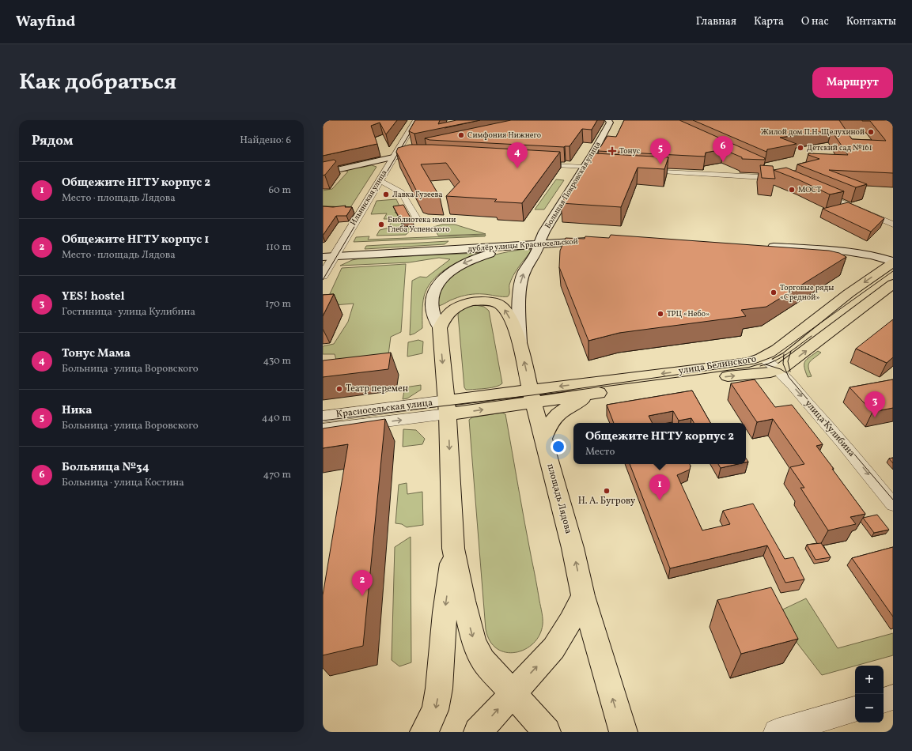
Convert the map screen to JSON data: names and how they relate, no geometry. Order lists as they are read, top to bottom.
{
  "streets": {
    "main road": [
      "Большая Покровская улица",
      "дублёр улицы Красносельской",
      "улица Белинского",
      "площадь Лядова"
    ],
    "street": ["Ильинская улица", "Красносельская улица", "улица Кулибина"]
  },
  "crossings": [
    ["Большая Покровская улица", "дублёр улицы Красносельской"],
    ["Большая Покровская улица", "площадь Лядова"],
    ["Ильинская улица", "дублёр улицы Красносельской"],
    ["улица Белинского", "улица Кулибина"],
    ["улица Белинского", "площадь Лядова"]
  ],
  "one_way": ["Большая Покровская улица", "улица Кулибина"],
  "places": {
    "other": [
      "Жилой дом П.Н. Щелухиной",
      "Симфония Нижнего",
      "Детский сад №161",
      "МОСТ",
      "Лавка Гузеева",
      "Библиотека имени Глеба Успенского",
      "Торговые ряды «Средной»",
      "ТРЦ «Небо»",
      "Театр перемен",
      "Н. А. Бугрову"
    ],
    "health": ["Тонус"]
  },
  "page": {
    "header": "Wayfind",
    "nav": [
      "Главная",
      "Карта",
      "О нас",
      "Контакты"
    ],
    "title": "Как добраться",
    "buttons": "Маршрут",
    "heading": ["Рядом", "Найдено: 6"],
    "pins": [
      "6",
      "5",
      "4",
      "3",
      "1",
      "2"
    ],
    "list": [
      {
        "mark": "1",
        "name": "Общежите НГТУ корпус 2",
        "note": "Место · площадь Лядова",
        "value": "60 m"
      },
      {
        "mark": "2",
        "name": "Общежите НГТУ корпус 1",
        "note": "Место · площадь Лядова",
        "value": "110 m"
      },
      {
        "mark": "3",
        "name": "YES! hostel",
        "note": "Гостиница · улица Кулибина",
        "value": "170 m"
      },
      {
        "mark": "4",
        "name": "Тонус Мама",
        "note": "Больница · улица Воровского",
        "value": "430 m"
      },
      {
        "mark": "5",
        "name": "Ника",
        "note": "Больница · улица Воровского",
        "value": "440 m"
      },
      {
        "mark": "6",
        "name": "Больница №34",
        "note": "Больница · улица Костина",
        "value": "470 m"
      }
    ],
    "popup": ["Общежите НГТУ корпус 2", "Место"],
    "map_buttons": ["+", "−"]
  }
}
